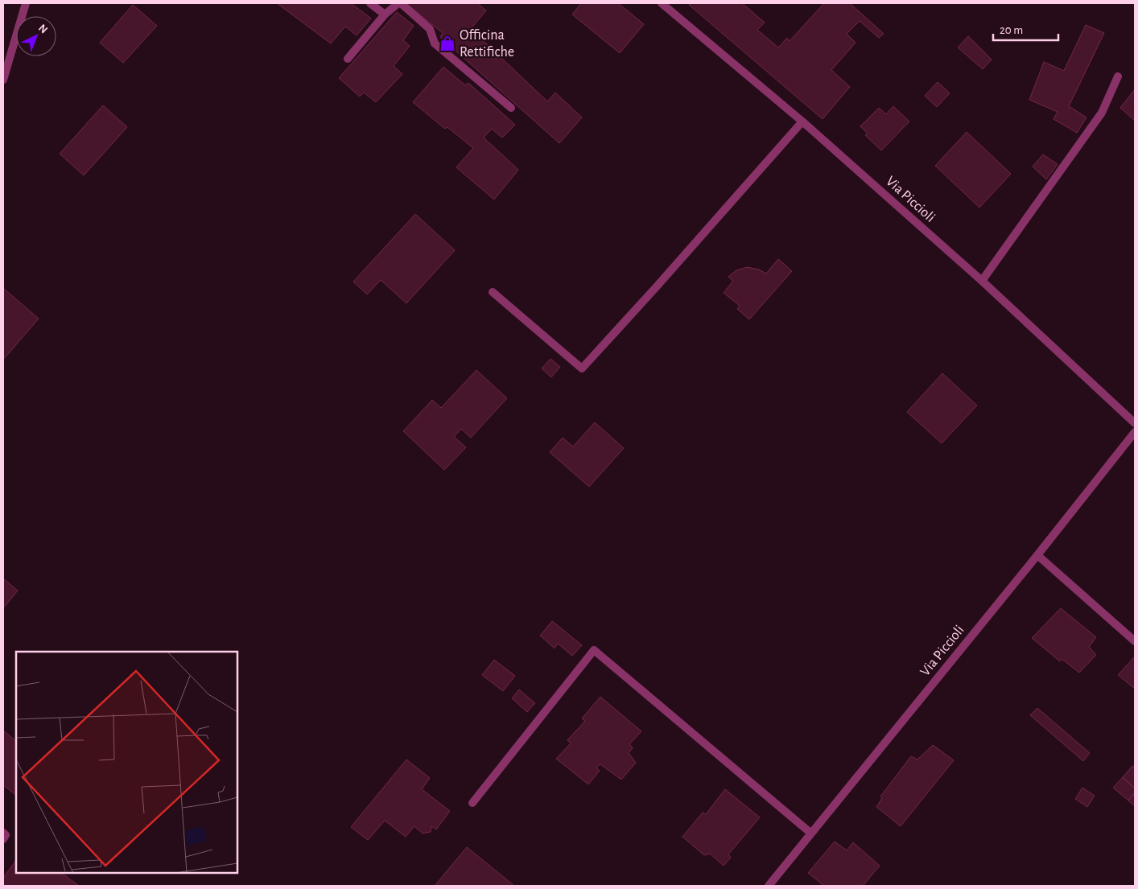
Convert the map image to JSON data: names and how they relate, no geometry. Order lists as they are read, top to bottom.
{
  "streets": {
    "street": ["Via Piccioli"]
  },
  "places": {
    "shop": ["Officina Rettifiche"]
  },
  "scale_bar": "20 m",
  "north": "top right"
}
